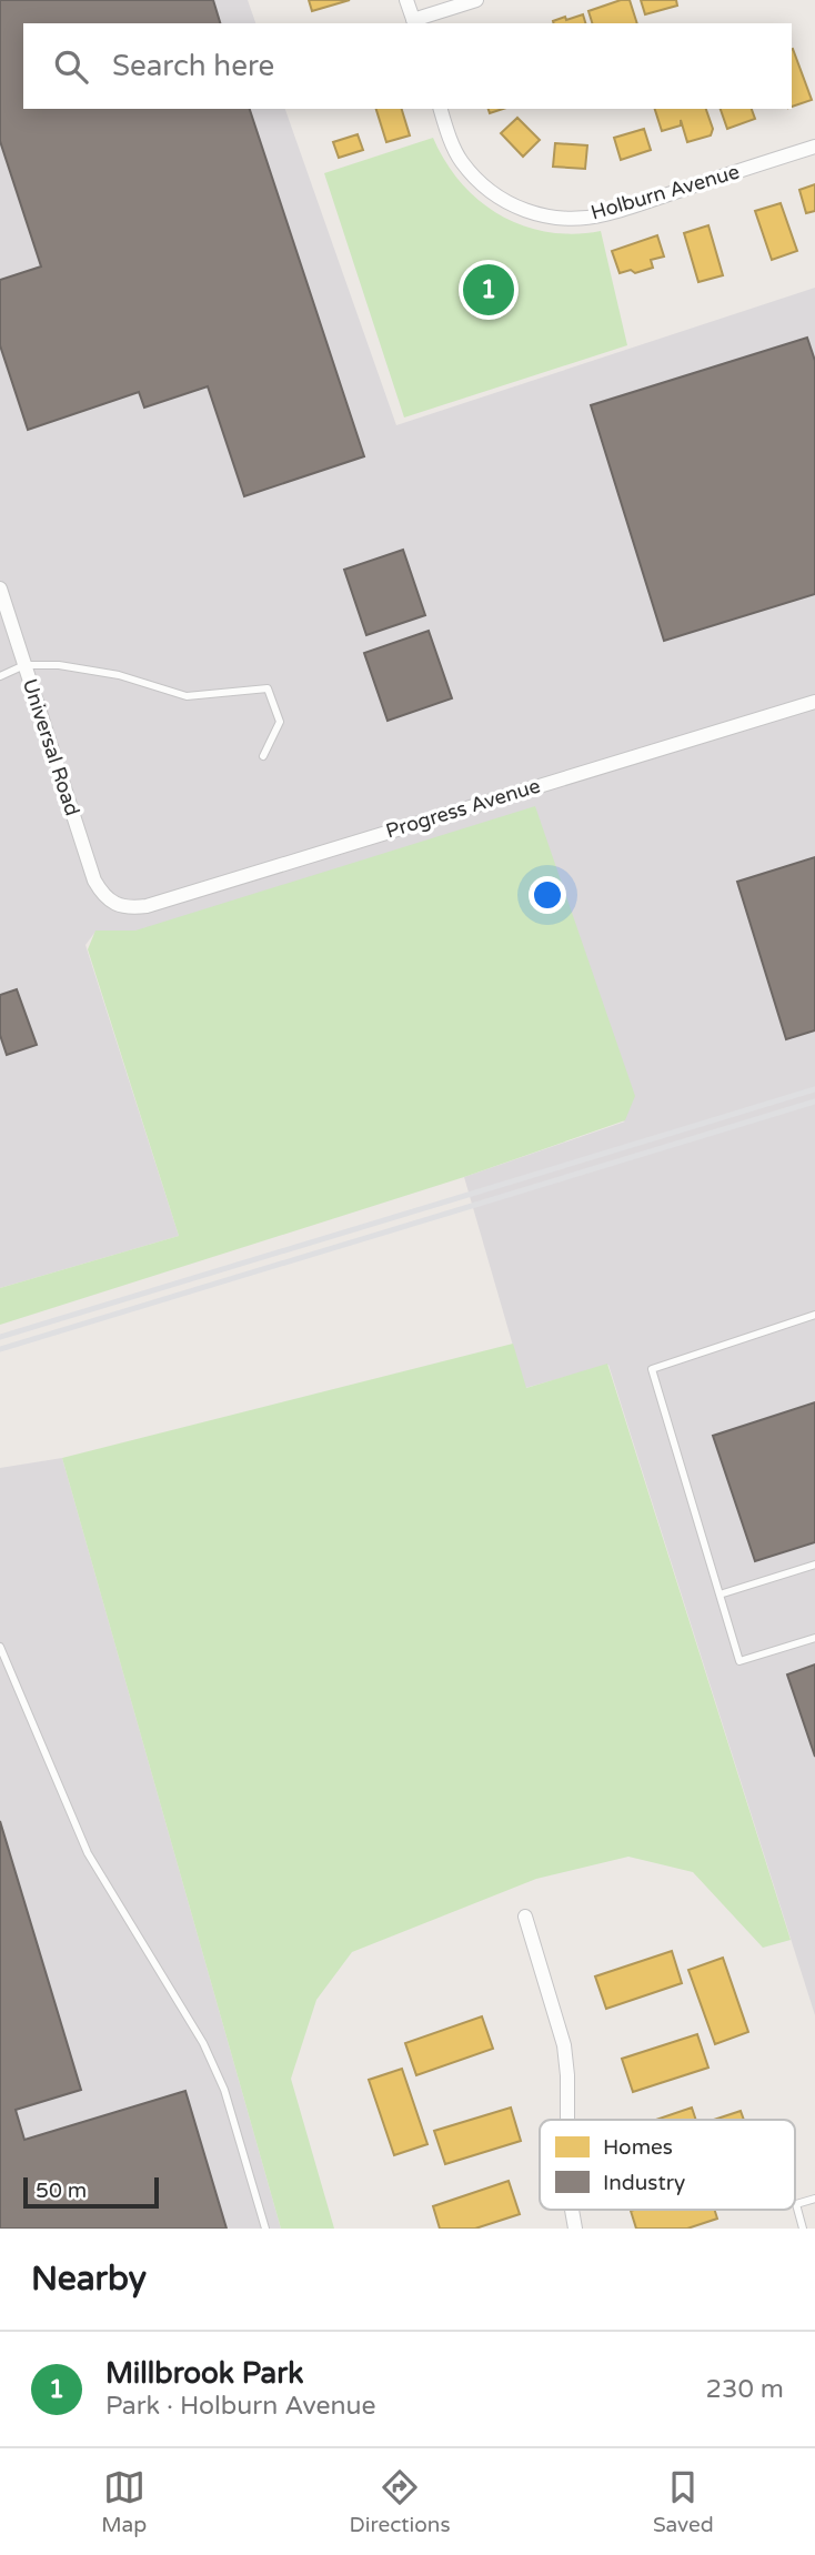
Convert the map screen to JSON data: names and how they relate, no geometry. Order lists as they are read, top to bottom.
{
  "streets": {
    "street": ["Holburn Avenue", "Universal Road", "Progress Avenue"]
  },
  "crossings": [
    ["Universal Road", "Progress Avenue"]
  ],
  "legend": ["Homes", "Industry"],
  "scale_bar": "50 m",
  "page": {
    "search": "Search here",
    "pins": "1",
    "scale": "50 m",
    "heading": "Nearby",
    "list": [
      {
        "mark": "1",
        "name": "Millbrook Park",
        "note": "Park · Holburn Avenue",
        "value": "230 m"
      }
    ],
    "nav": ["Map", "Directions", "Saved"]
  }
}
